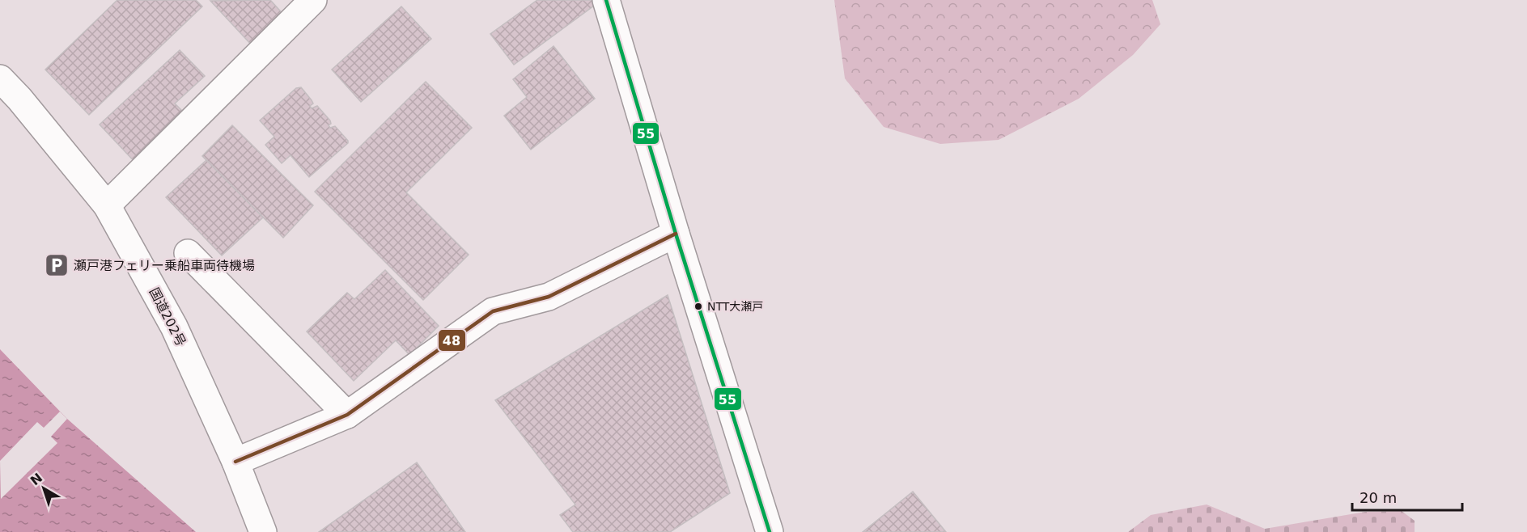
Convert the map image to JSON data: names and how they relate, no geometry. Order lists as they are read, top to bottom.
{
  "streets": {
    "main road": ["国道202号"]
  },
  "places": {
    "parking": ["瀬戸港フェリー乗船車両待機場"],
    "other": ["NTT大瀬戸"]
  },
  "lines": ["transit line 55", "transit line 48"],
  "scale_bar": "20 m",
  "north": "top left"
}
